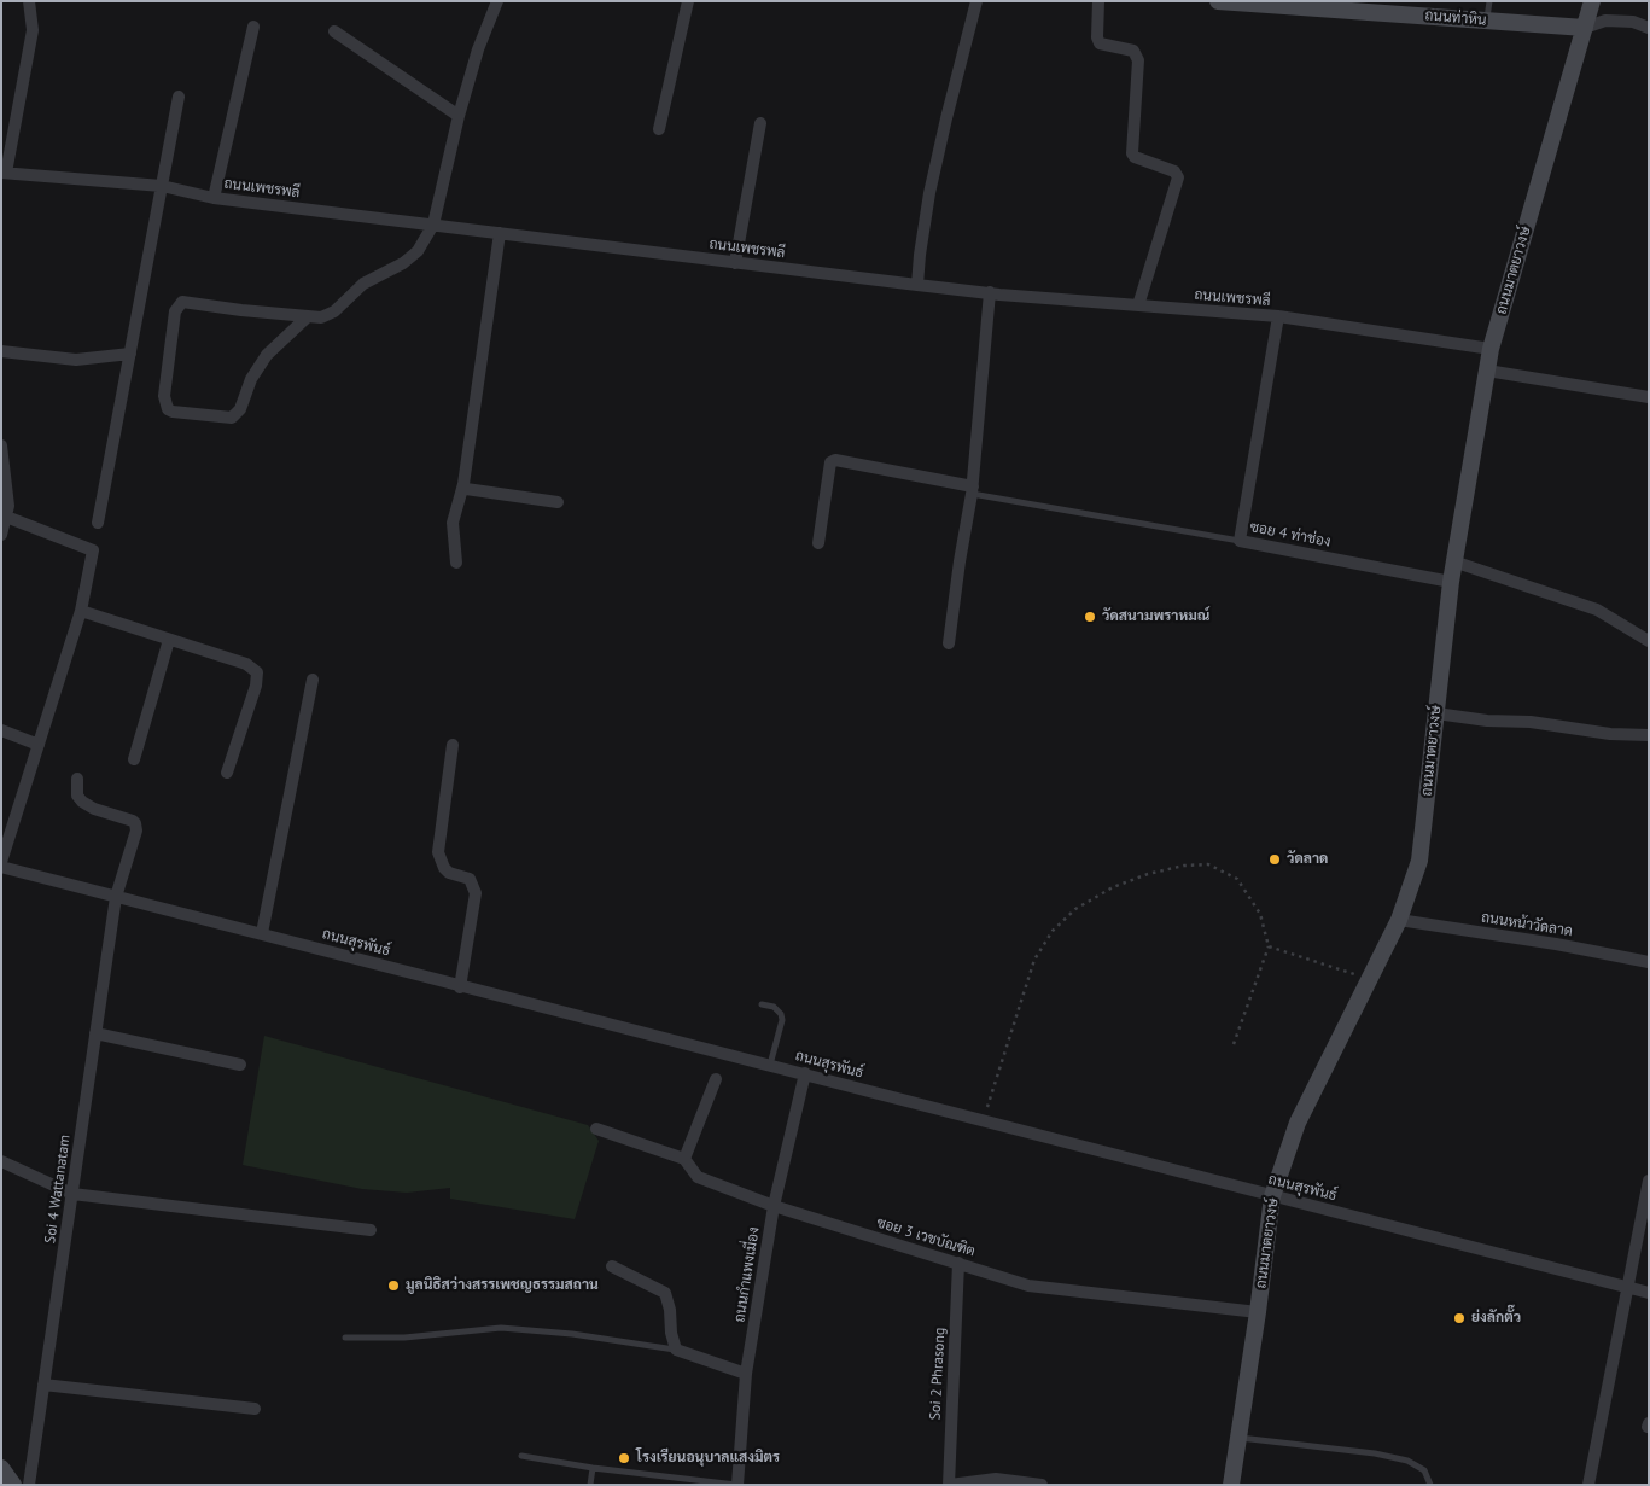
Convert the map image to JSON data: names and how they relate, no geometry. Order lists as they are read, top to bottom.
{
  "streets": {
    "street": [
      "ถนนท่าหิน",
      "ถนนเพชรพลี",
      "ถนนมาตยาวงษ์",
      "ซอย 4 ท่าช่อง",
      "ถนนหน้าวัดลาด",
      "ถนนสุรพันธ์",
      "Soi 4 Wattanatam",
      "ซอย 3 เวชบัณฑิต",
      "ถนนกำแพงเมี่อง",
      "Soi 2 Phrasong"
    ]
  },
  "crossings": [
    ["ถนนท่าหิน", "ถนนมาตยาวงษ์"],
    ["ถนนเพชรพลี", "ถนนมาตยาวงษ์"],
    ["ถนนเพชรพลี", "ซอย 4 ท่าช่อง"],
    ["ถนนมาตยาวงษ์", "ซอย 4 ท่าช่อง"],
    ["ถนนมาตยาวงษ์", "ถนนหน้าวัดลาด"],
    ["ถนนมาตยาวงษ์", "ถนนสุรพันธ์"],
    ["ถนนมาตยาวงษ์", "ซอย 3 เวชบัณฑิต"],
    ["ถนนสุรพันธ์", "Soi 4 Wattanatam"],
    ["ถนนสุรพันธ์", "ถนนกำแพงเมี่อง"],
    ["ซอย 3 เวชบัณฑิต", "ถนนกำแพงเมี่อง"],
    ["ซอย 3 เวชบัณฑิต", "Soi 2 Phrasong"]
  ],
  "places": [
    "วัดสนามพราหมณ์",
    "วัดลาด",
    "มูลนิธิสว่างสรรเพชญธรรมสถาน",
    "ย่งลักตั๊ว",
    "โรงเรียนอนุบาลแสงมิตร"
  ]
}
